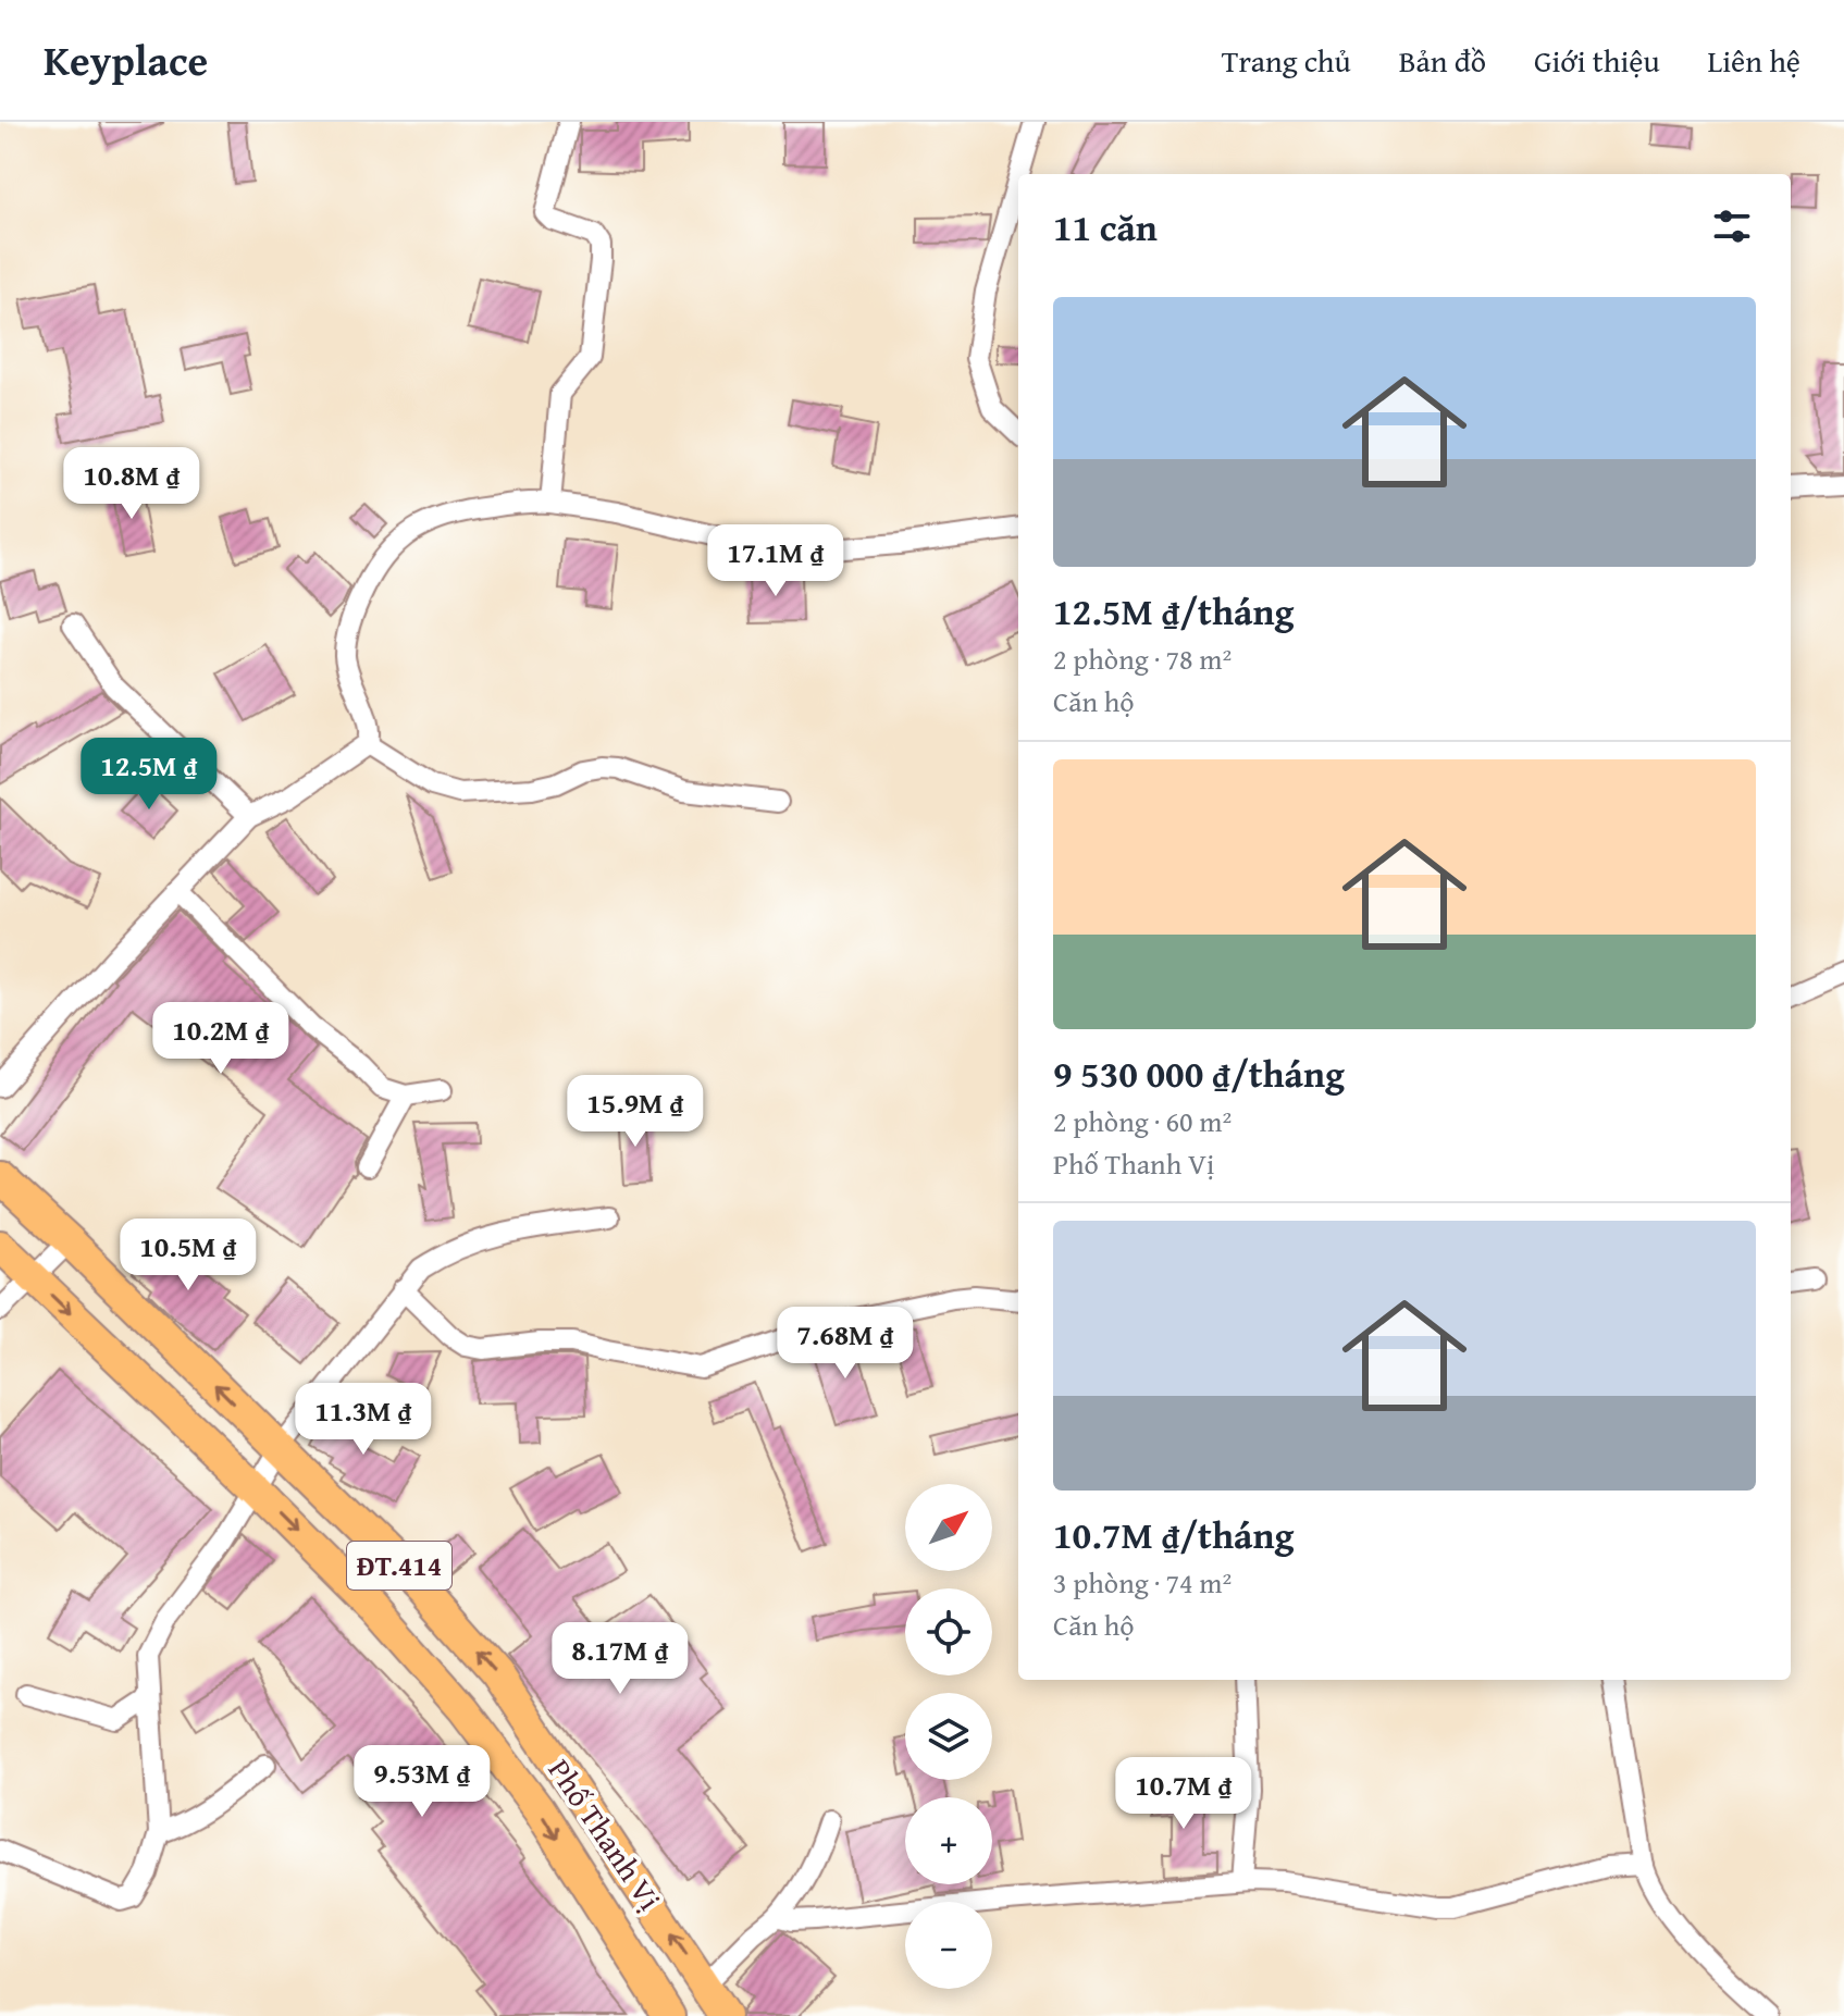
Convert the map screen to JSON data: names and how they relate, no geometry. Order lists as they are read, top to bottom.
{
  "streets": {
    "main road": ["ĐT.414", "Phố Thanh Vị"]
  },
  "north": "top right",
  "page": {
    "header": "Keyplace",
    "nav": [
      "Trang chủ",
      "Bản đồ",
      "Giới thiệu",
      "Liên hệ"
    ],
    "heading": "11 căn",
    "list": [
      {
        "name": "12.5M ₫/tháng",
        "note": "2 phòng · 78 m² · Căn hộ"
      },
      {
        "name": "9 530 000 ₫/tháng",
        "note": "2 phòng · 60 m² · Phố Thanh Vị"
      },
      {
        "name": "10.7M ₫/tháng",
        "note": "3 phòng · 74 m² · Căn hộ"
      }
    ],
    "price": [
      "10.8M ₫",
      "17.1M ₫",
      "12.5M ₫",
      "10.2M ₫",
      "15.9M ₫",
      "10.5M ₫",
      "7.68M ₫",
      "11.3M ₫",
      "8.17M ₫",
      "9.53M ₫",
      "10.7M ₫"
    ],
    "map_buttons": ["+", "−"]
  }
}
